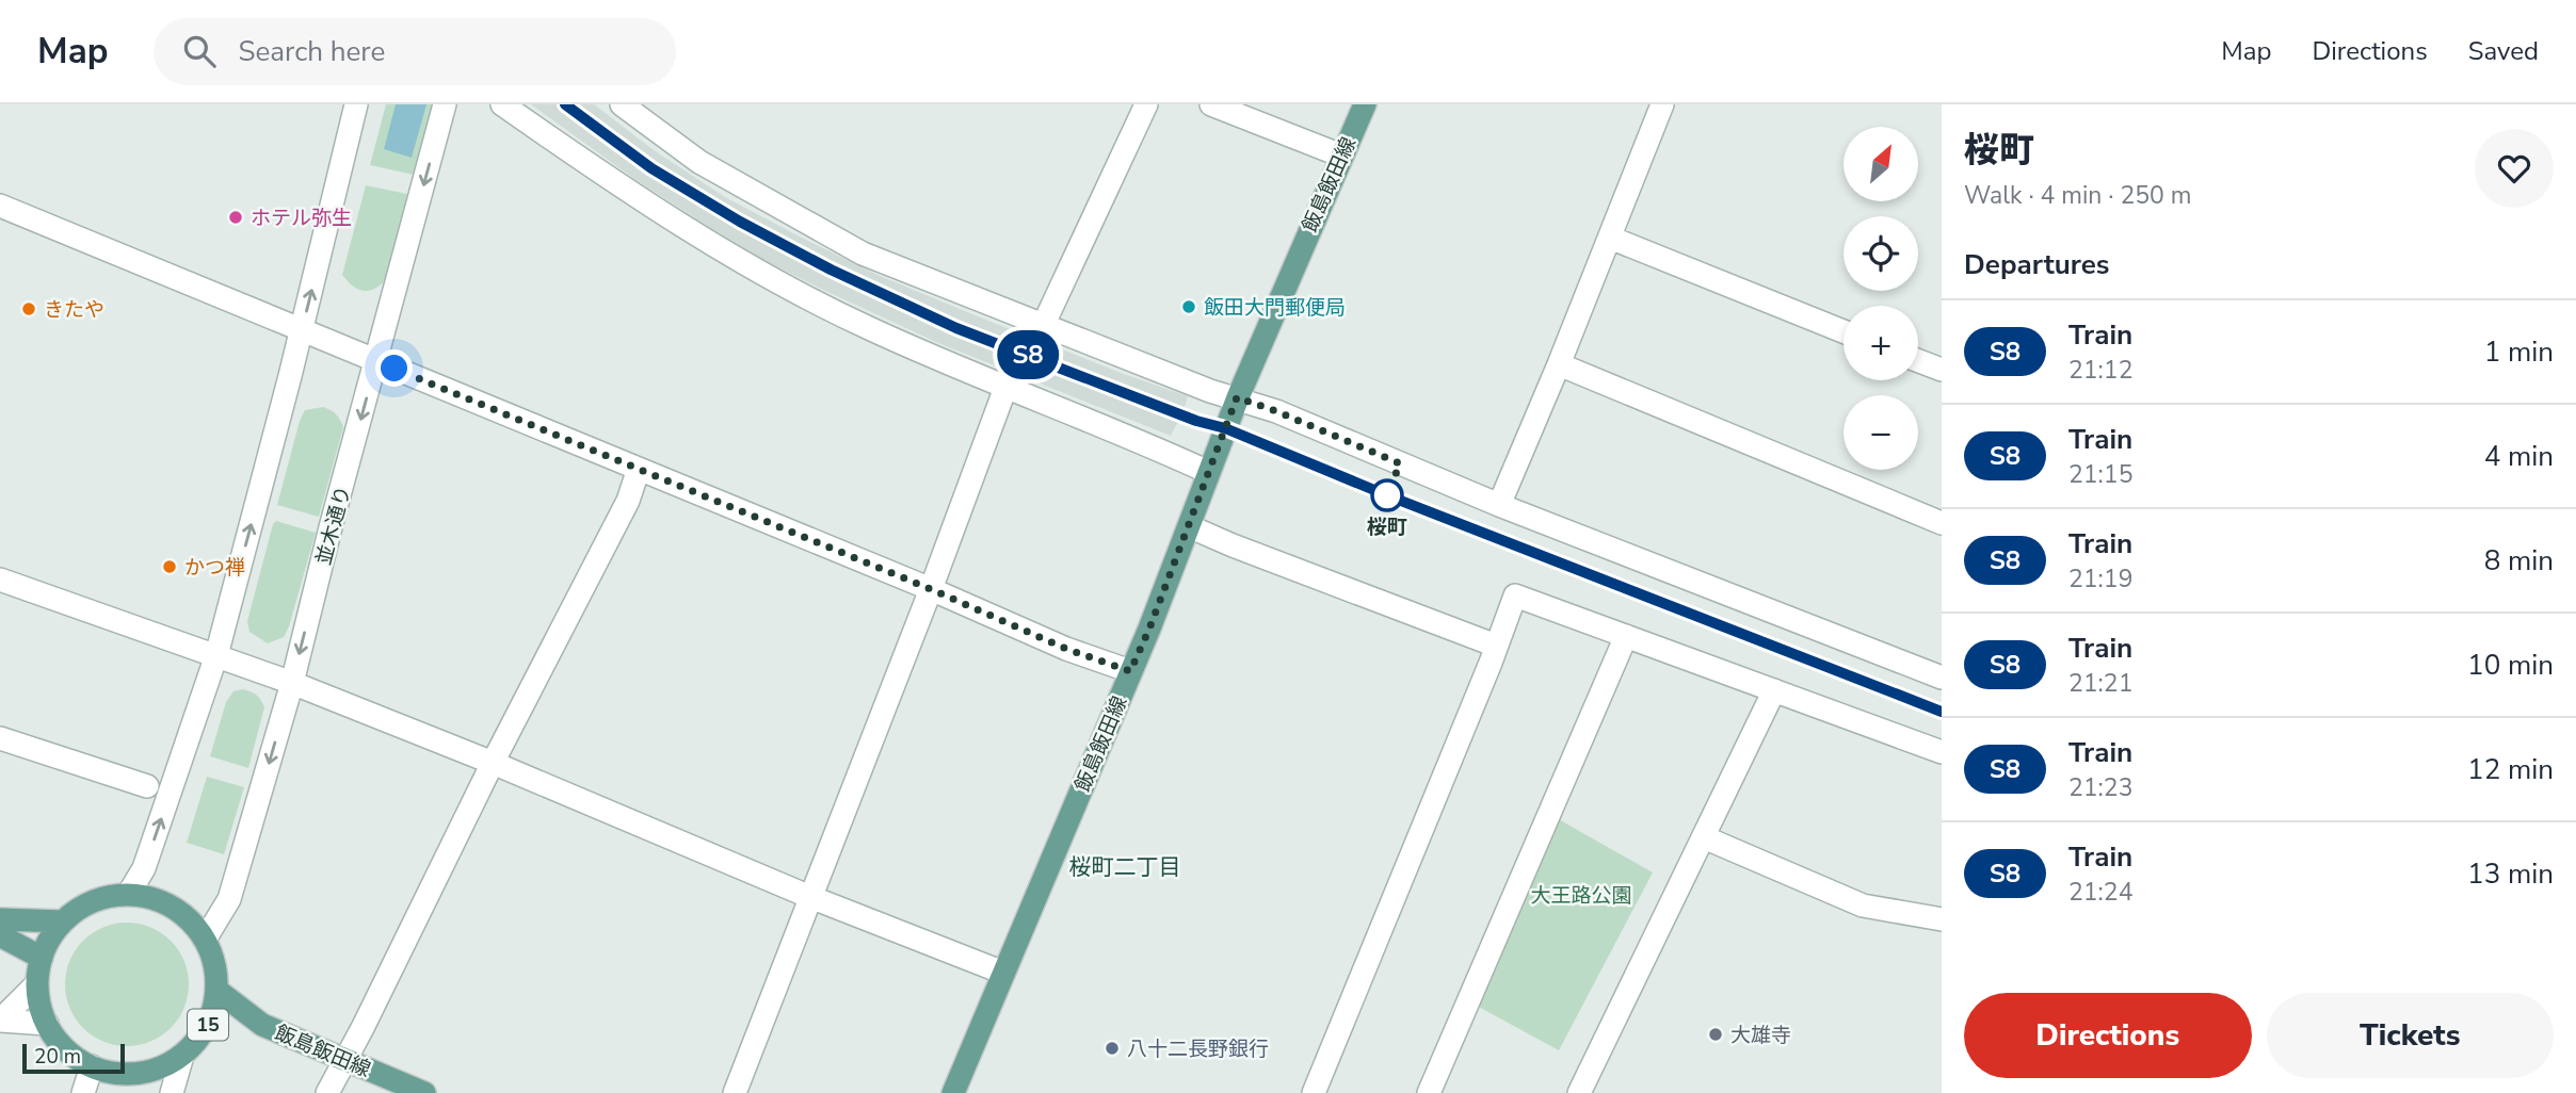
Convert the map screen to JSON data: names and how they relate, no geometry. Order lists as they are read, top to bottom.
{
  "streets": {
    "main road": ["飯島飯田線", "15"],
    "street": ["並木通り"]
  },
  "crossings": [
    ["飯島飯田線", "並木通り"],
    ["飯島飯田線", "15"],
    ["並木通り", "15"]
  ],
  "districts": ["桜町二丁目"],
  "parks": ["大王路公園"],
  "places": [
    "ホテル弥生",
    "飯田大門郵便局",
    "きたや",
    "桜町",
    "かつ禅",
    "大雄寺",
    "八十二長野銀行"
  ],
  "scale_bar": "20 m",
  "north": "top right",
  "page": {
    "header": "Map",
    "search": "Search here",
    "nav": ["Map", "Directions", "Saved"],
    "on_map": "S8",
    "heading": [
      ["桜町", "Walk · 4 min · 250 m"],
      "Departures"
    ],
    "map_buttons": ["+", "−"],
    "list": [
      {
        "mark": "S8",
        "name": "Train",
        "note": "21:12",
        "value": "1 min"
      },
      {
        "mark": "S8",
        "name": "Train",
        "note": "21:15",
        "value": "4 min"
      },
      {
        "mark": "S8",
        "name": "Train",
        "note": "21:19",
        "value": "8 min"
      },
      {
        "mark": "S8",
        "name": "Train",
        "note": "21:21",
        "value": "10 min"
      },
      {
        "mark": "S8",
        "name": "Train",
        "note": "21:23",
        "value": "12 min"
      },
      {
        "mark": "S8",
        "name": "Train",
        "note": "21:24",
        "value": "13 min"
      }
    ],
    "buttons": ["Directions", "Tickets"],
    "scale": "20 m"
  }
}
